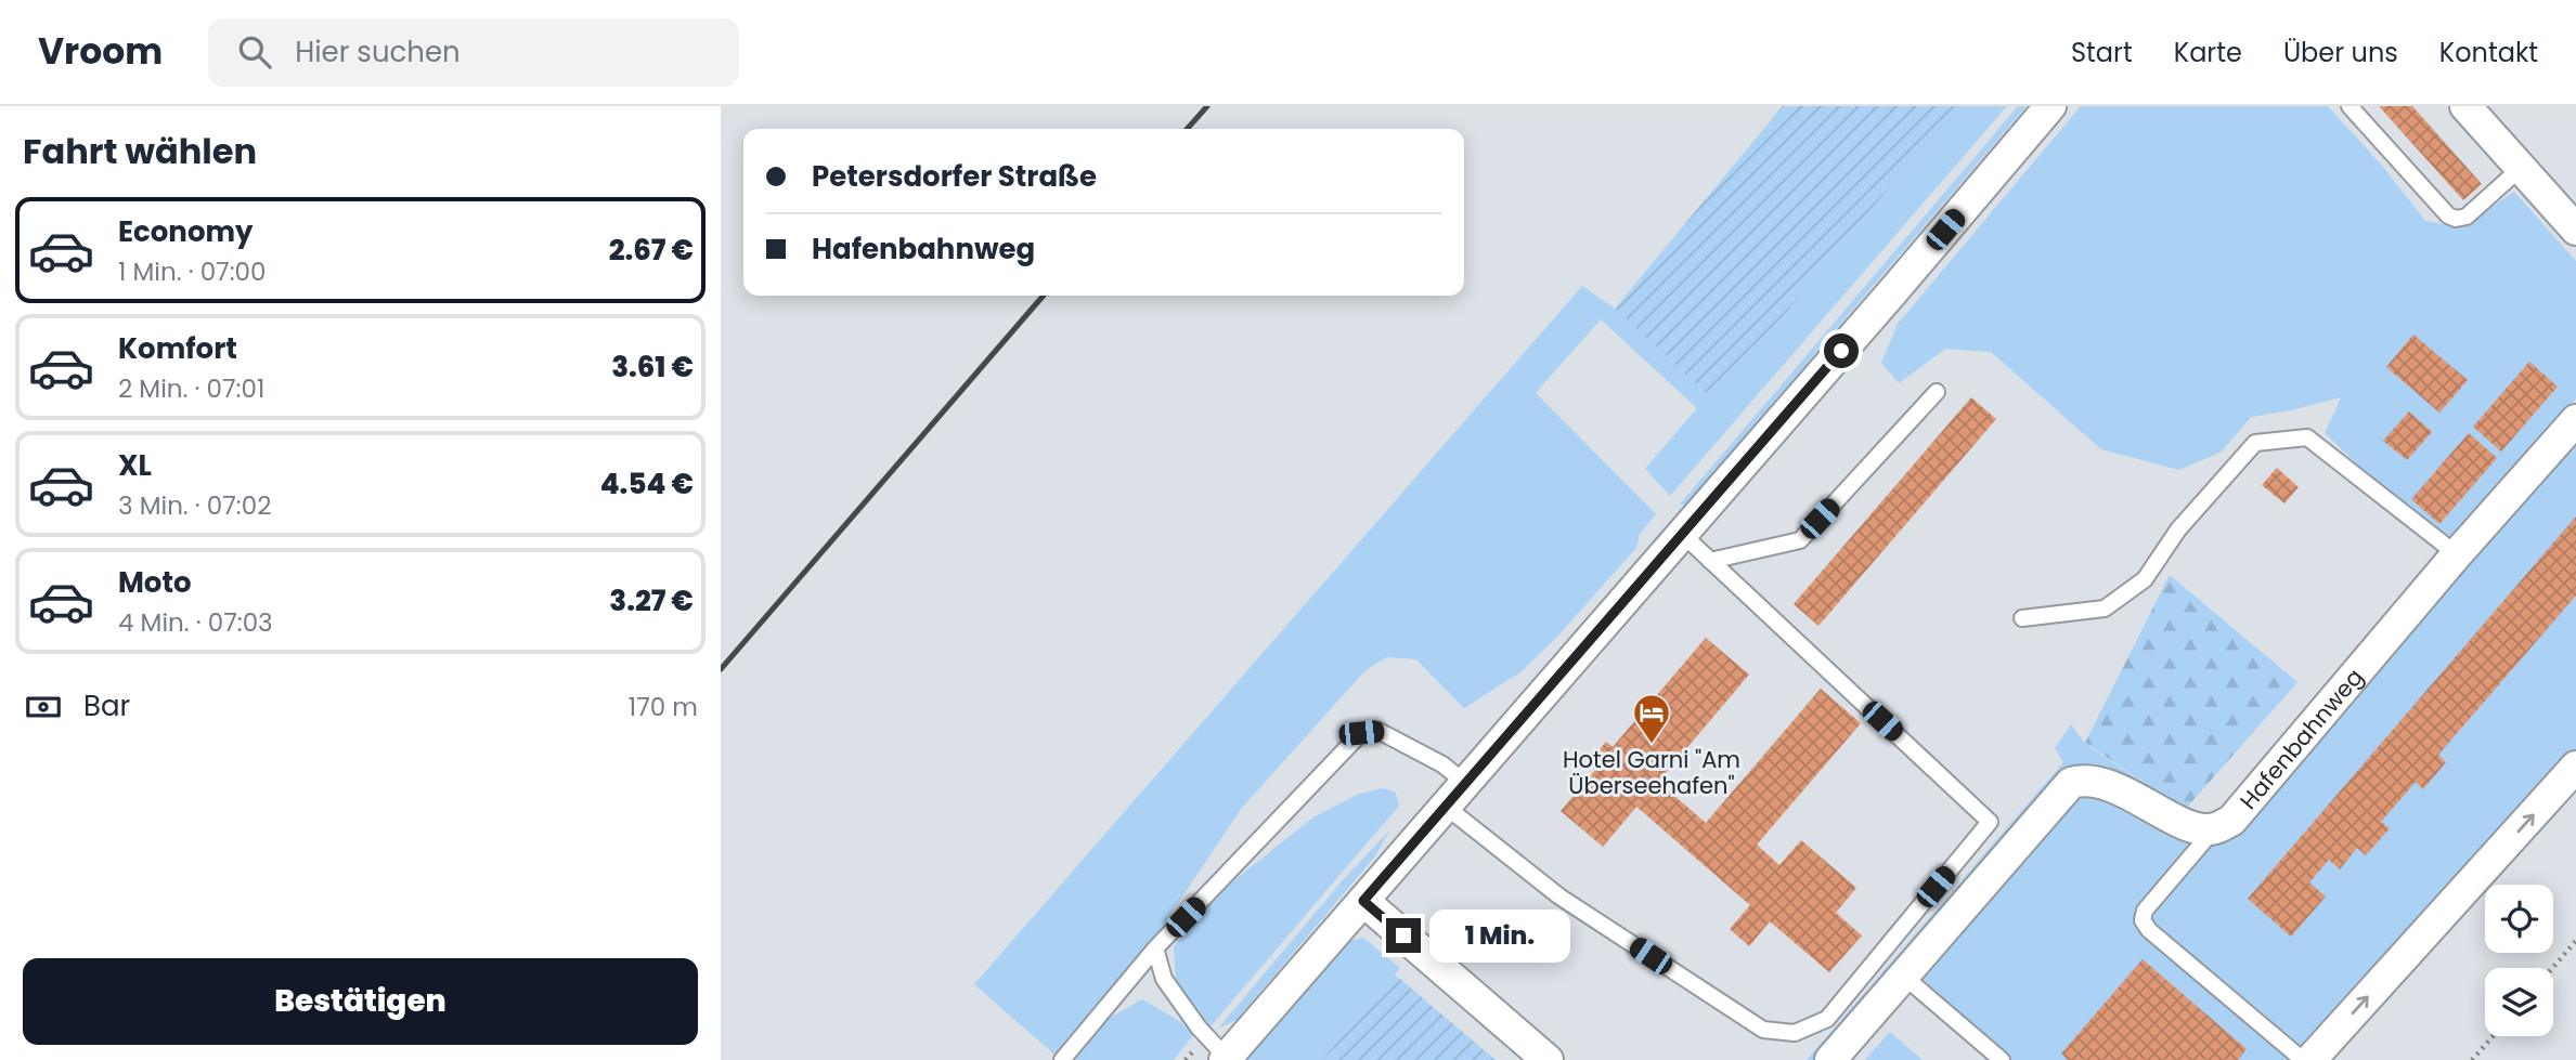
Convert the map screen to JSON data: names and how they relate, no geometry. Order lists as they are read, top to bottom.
{
  "streets": {
    "street": ["Hafenbahnweg"]
  },
  "places": {
    "hotel": ["Hotel Garni \"Am Überseehafen\""]
  },
  "page": {
    "header": "Vroom",
    "search": "Hier suchen",
    "nav": [
      "Start",
      "Karte",
      "Über uns",
      "Kontakt"
    ],
    "heading": "Fahrt wählen",
    "banner": ["Petersdorfer Straße", "Hafenbahnweg"],
    "list": [
      {
        "name": "Economy",
        "note": "1 Min. · 07:00",
        "value": "2.67 €"
      },
      {
        "name": "Komfort",
        "note": "2 Min. · 07:01",
        "value": "3.61 €"
      },
      {
        "name": "XL",
        "note": "3 Min. · 07:02",
        "value": "4.54 €"
      },
      {
        "name": "Moto",
        "note": "4 Min. · 07:03",
        "value": "3.27 €"
      }
    ],
    "pay": ["Bar", "170 m"],
    "bubble": "1 Min.",
    "buttons": "Bestätigen"
  }
}
